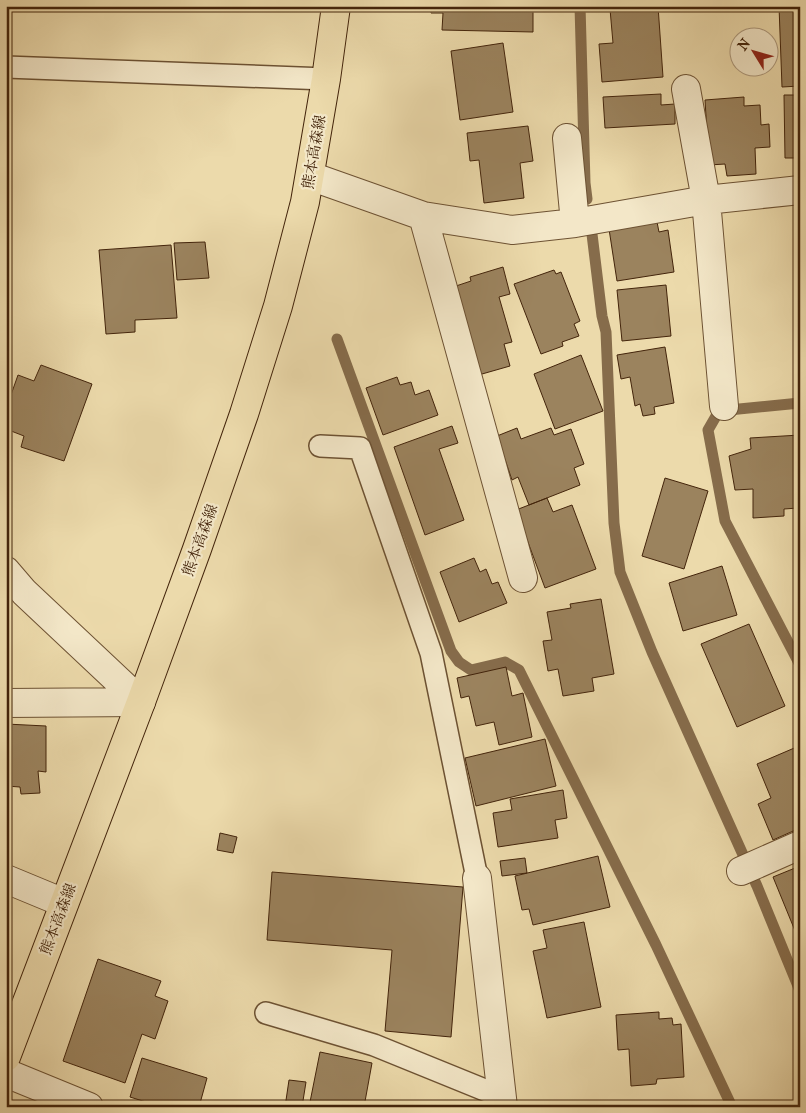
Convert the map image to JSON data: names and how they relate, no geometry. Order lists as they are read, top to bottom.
{
  "streets": {
    "main road": ["熊本高森線"]
  },
  "north": "top left"
}
